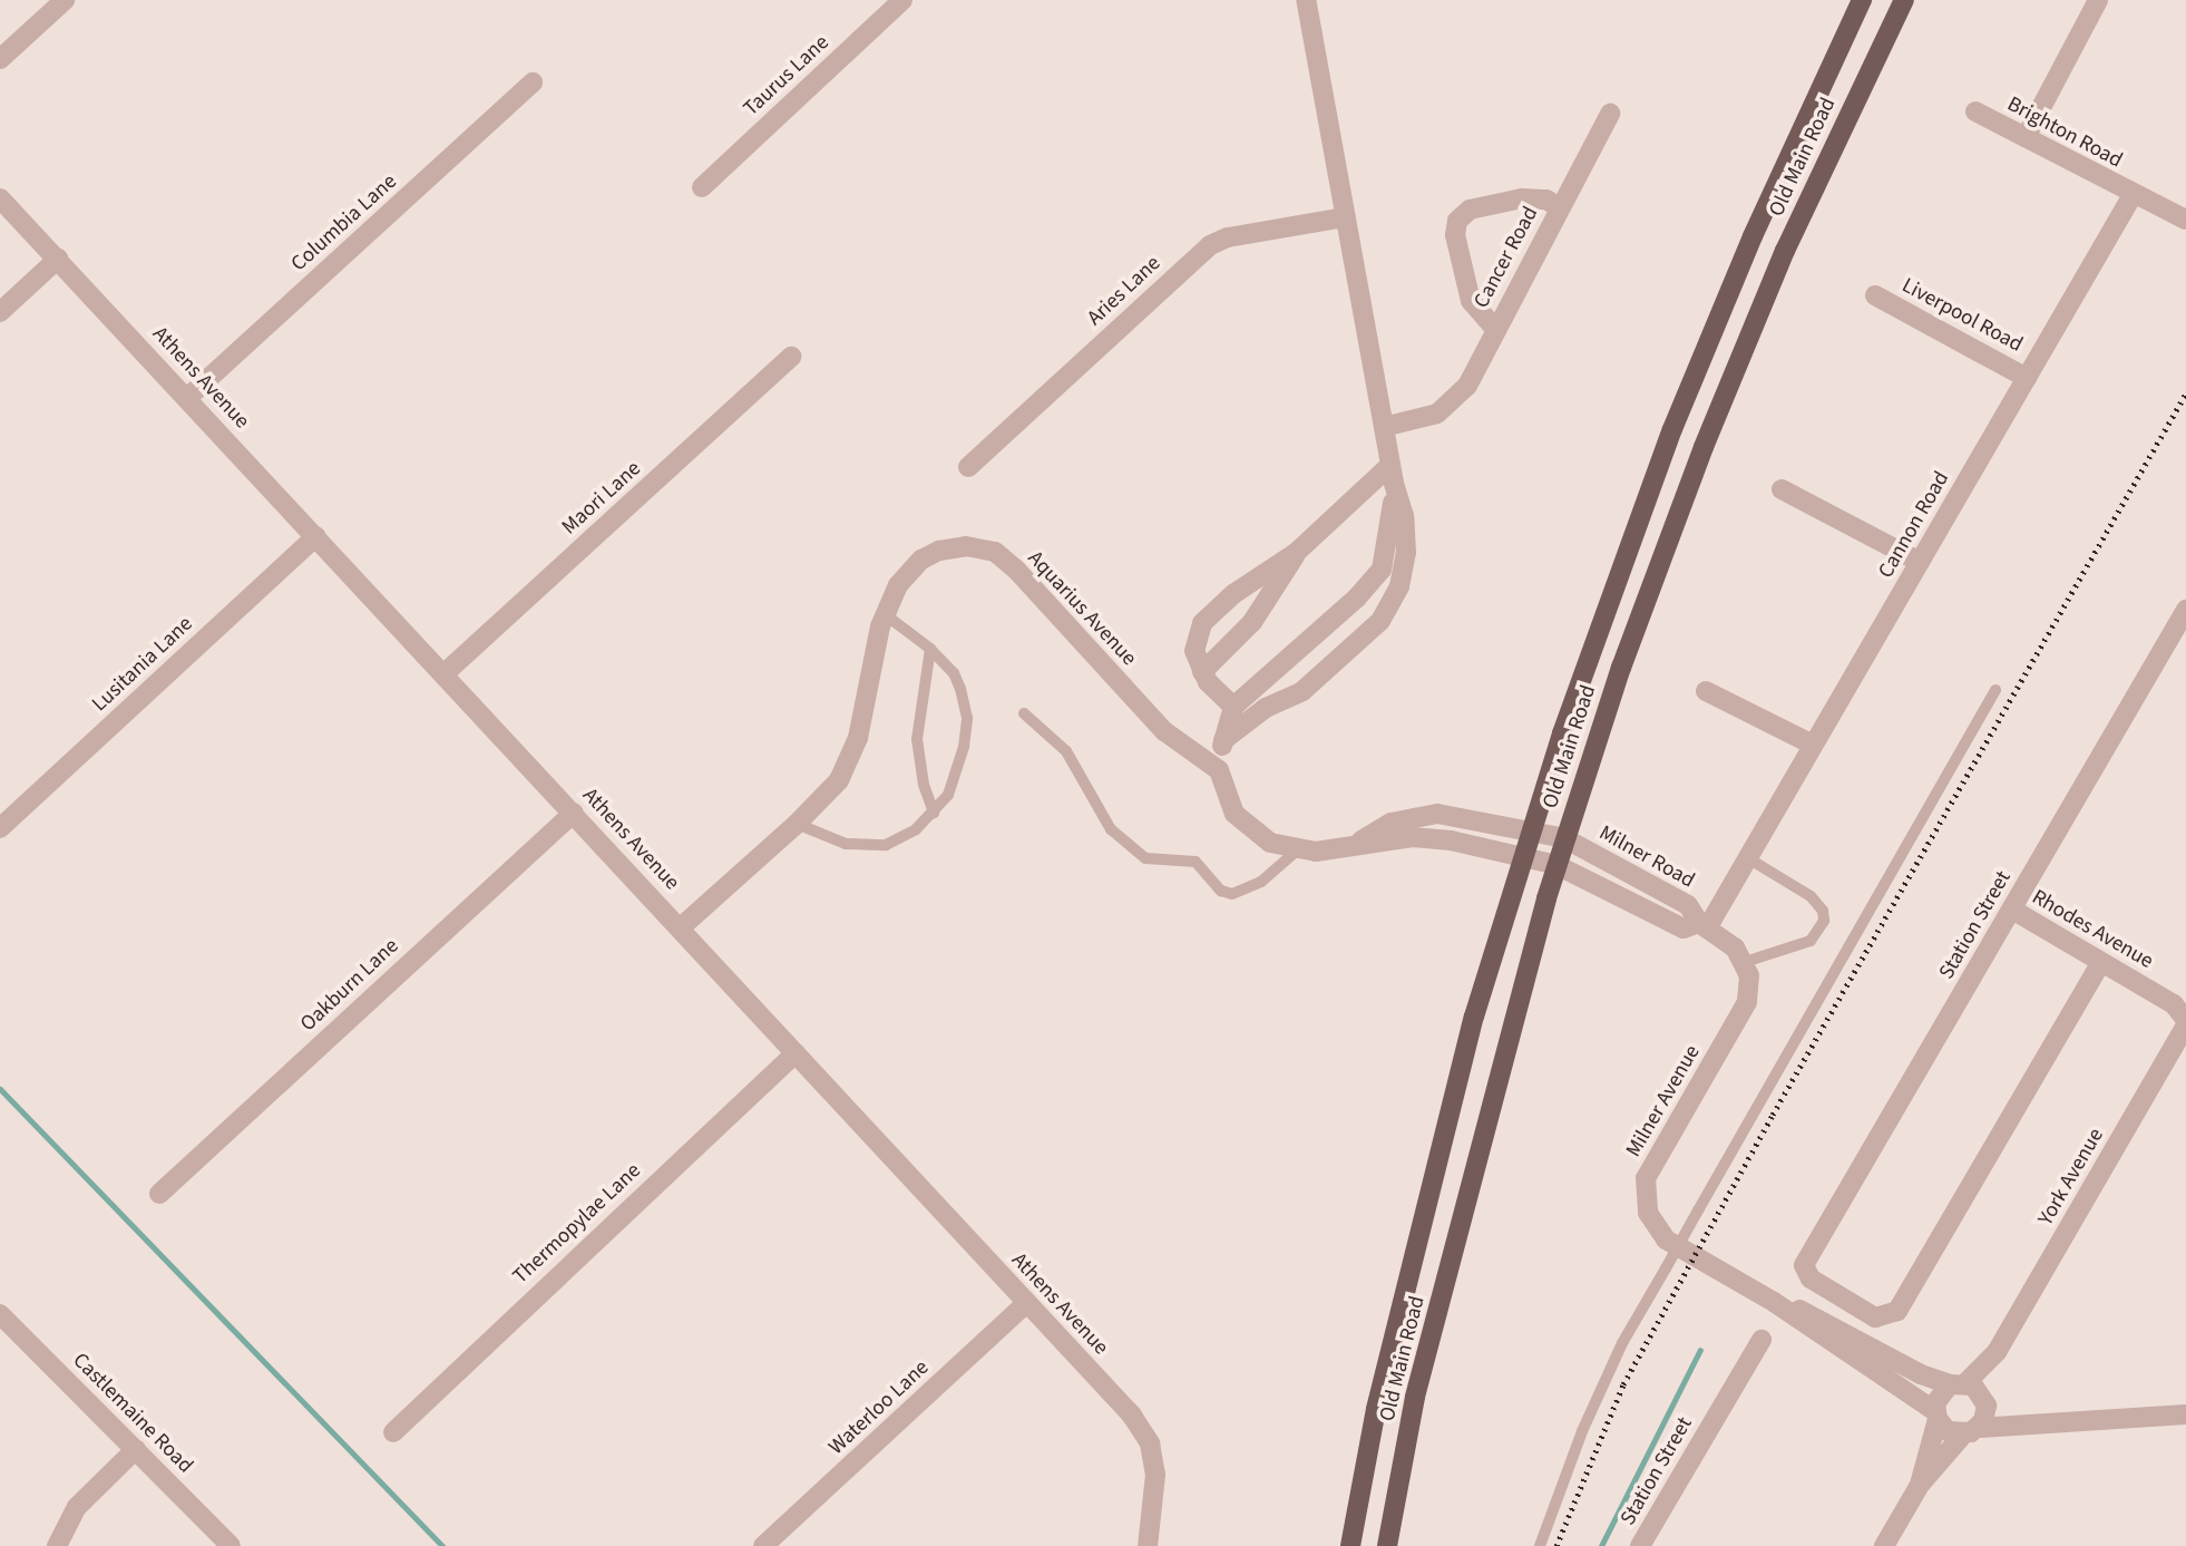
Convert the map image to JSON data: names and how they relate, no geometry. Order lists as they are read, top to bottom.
{
  "streets": {
    "main road": ["Old Main Road"],
    "street": [
      "Taurus Lane",
      "Brighton Road",
      "Columbia Lane",
      "Cancer Road",
      "Aries Lane",
      "Liverpool Road",
      "Athens Avenue",
      "Maori Lane",
      "Cannon Road",
      "Aquarius Avenue",
      "Lusitania Lane",
      "Milner Road",
      "Station Street",
      "Rhodes Avenue",
      "Oakburn Lane",
      "Milner Avenue",
      "York Avenue",
      "Thermopylae Lane",
      "Waterloo Lane",
      "Castlemaine Road"
    ]
  },
  "crossings": [
    ["Brighton Road", "Cannon Road"],
    ["Old Main Road", "Milner Road"],
    ["Columbia Lane", "Athens Avenue"],
    ["Liverpool Road", "Cannon Road"],
    ["Athens Avenue", "Maori Lane"],
    ["Athens Avenue", "Aquarius Avenue"],
    ["Athens Avenue", "Lusitania Lane"],
    ["Athens Avenue", "Oakburn Lane"],
    ["Athens Avenue", "Thermopylae Lane"],
    ["Athens Avenue", "Waterloo Lane"],
    ["Cannon Road", "Milner Road"],
    ["Station Street", "Rhodes Avenue"],
    ["Rhodes Avenue", "York Avenue"],
    ["Milner Avenue", "York Avenue"]
  ]
}
